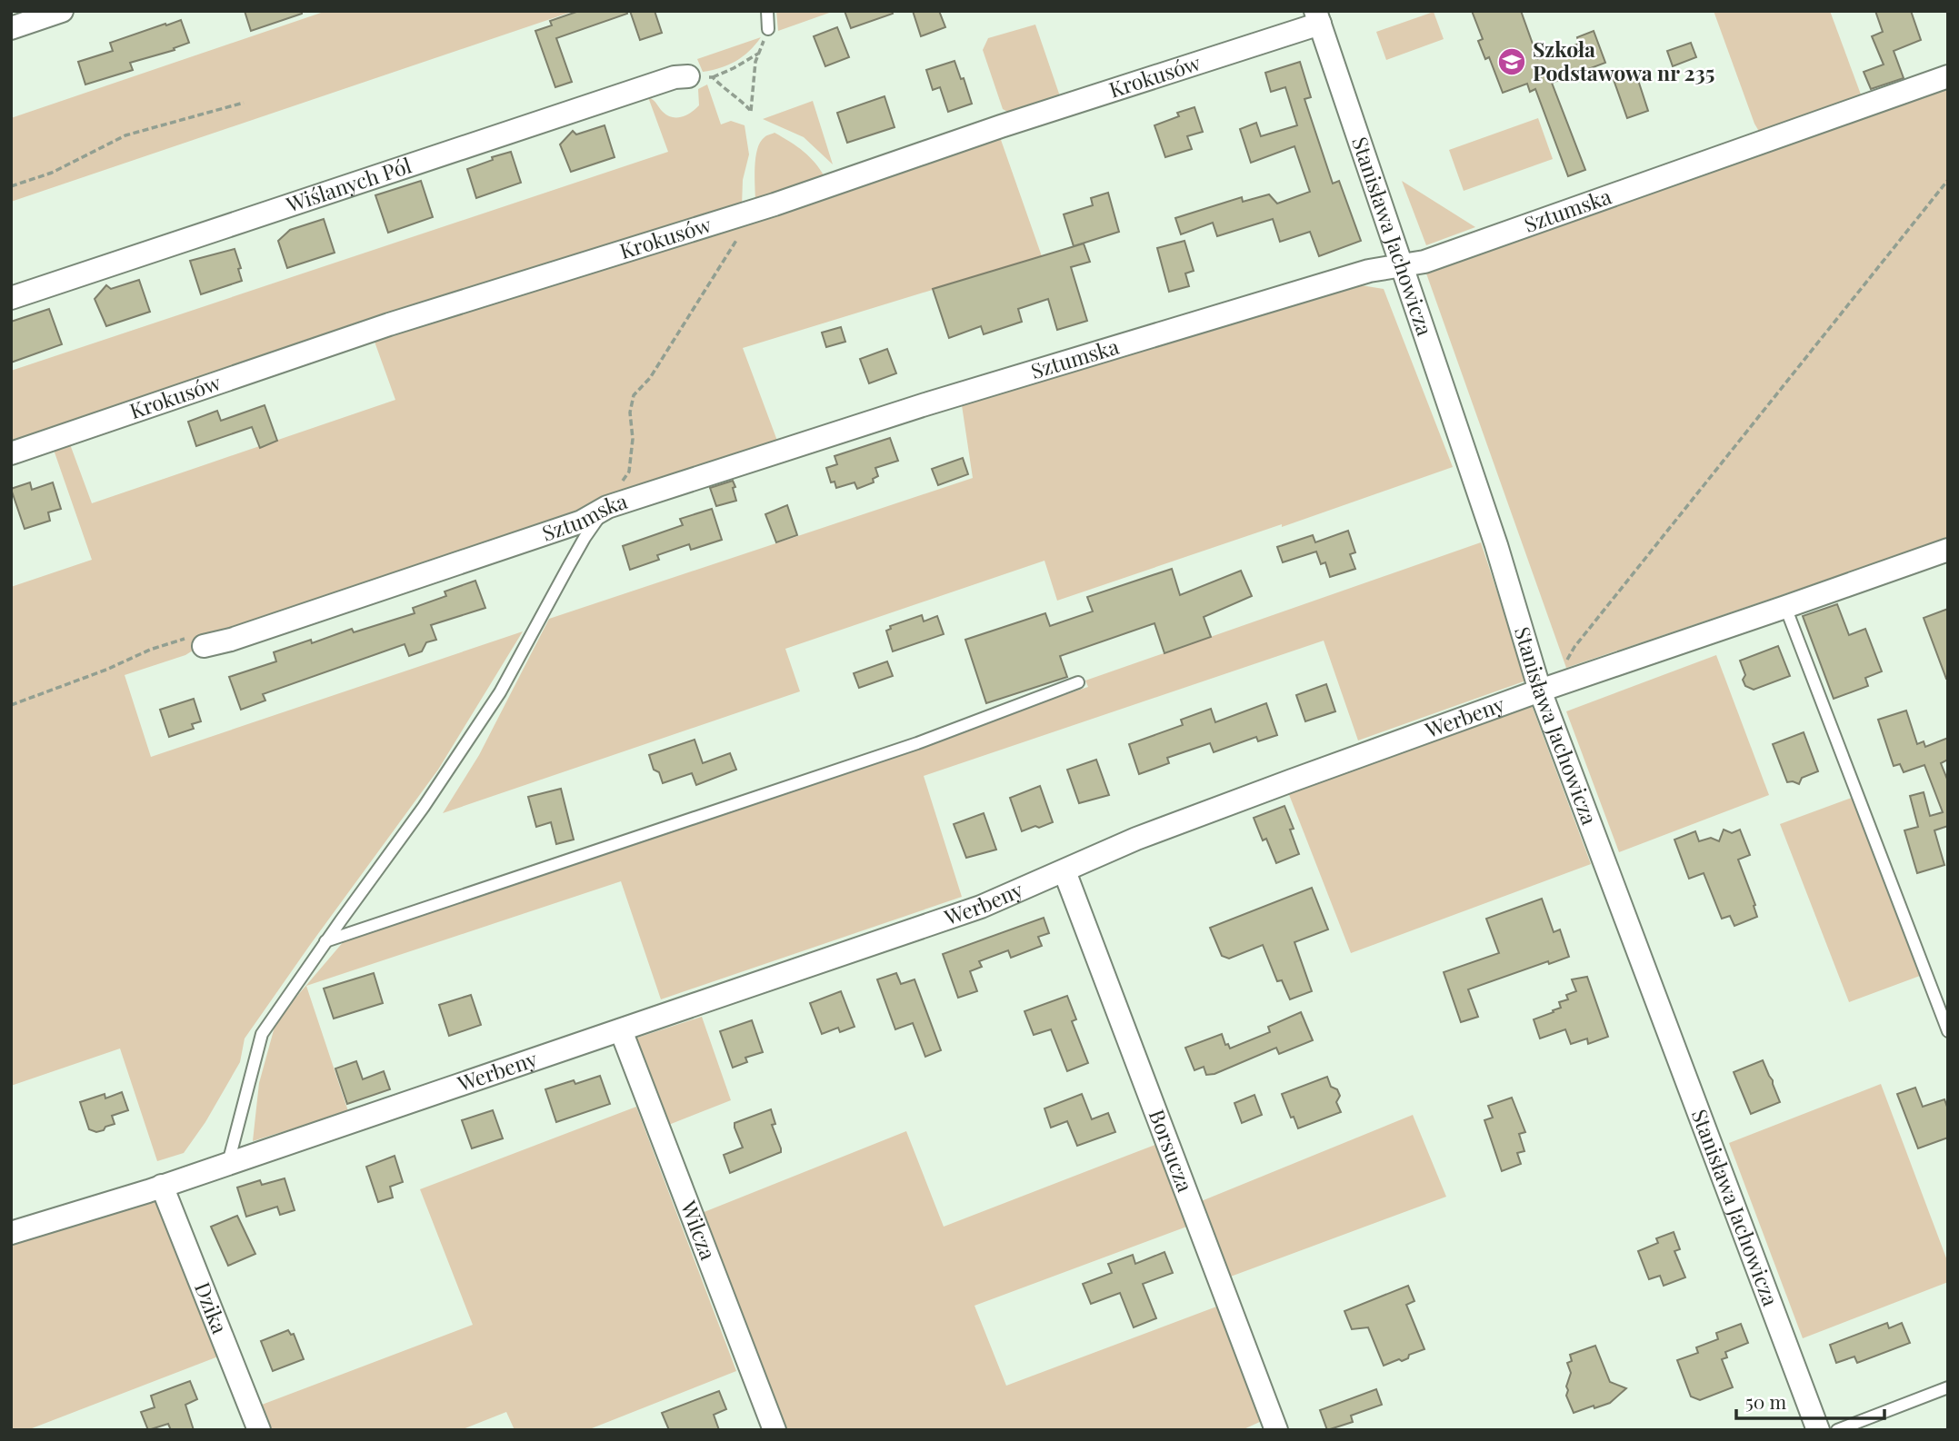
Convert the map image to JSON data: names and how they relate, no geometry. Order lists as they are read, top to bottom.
{
  "streets": {
    "street": [
      "Krokusów",
      "Wiślanych Pól",
      "Sztumska",
      "Stanisława Jachowicza",
      "Werbeny",
      "Borsucza",
      "Wilcza",
      "Dzika"
    ]
  },
  "crossings": [
    ["Krokusów", "Stanisława Jachowicza"],
    ["Sztumska", "Stanisława Jachowicza"],
    ["Stanisława Jachowicza", "Werbeny"],
    ["Werbeny", "Borsucza"],
    ["Werbeny", "Wilcza"],
    ["Werbeny", "Dzika"]
  ],
  "places": {
    "school or university": ["Szkoła Podstawowa nr 235"]
  },
  "scale_bar": "50 m"
}
